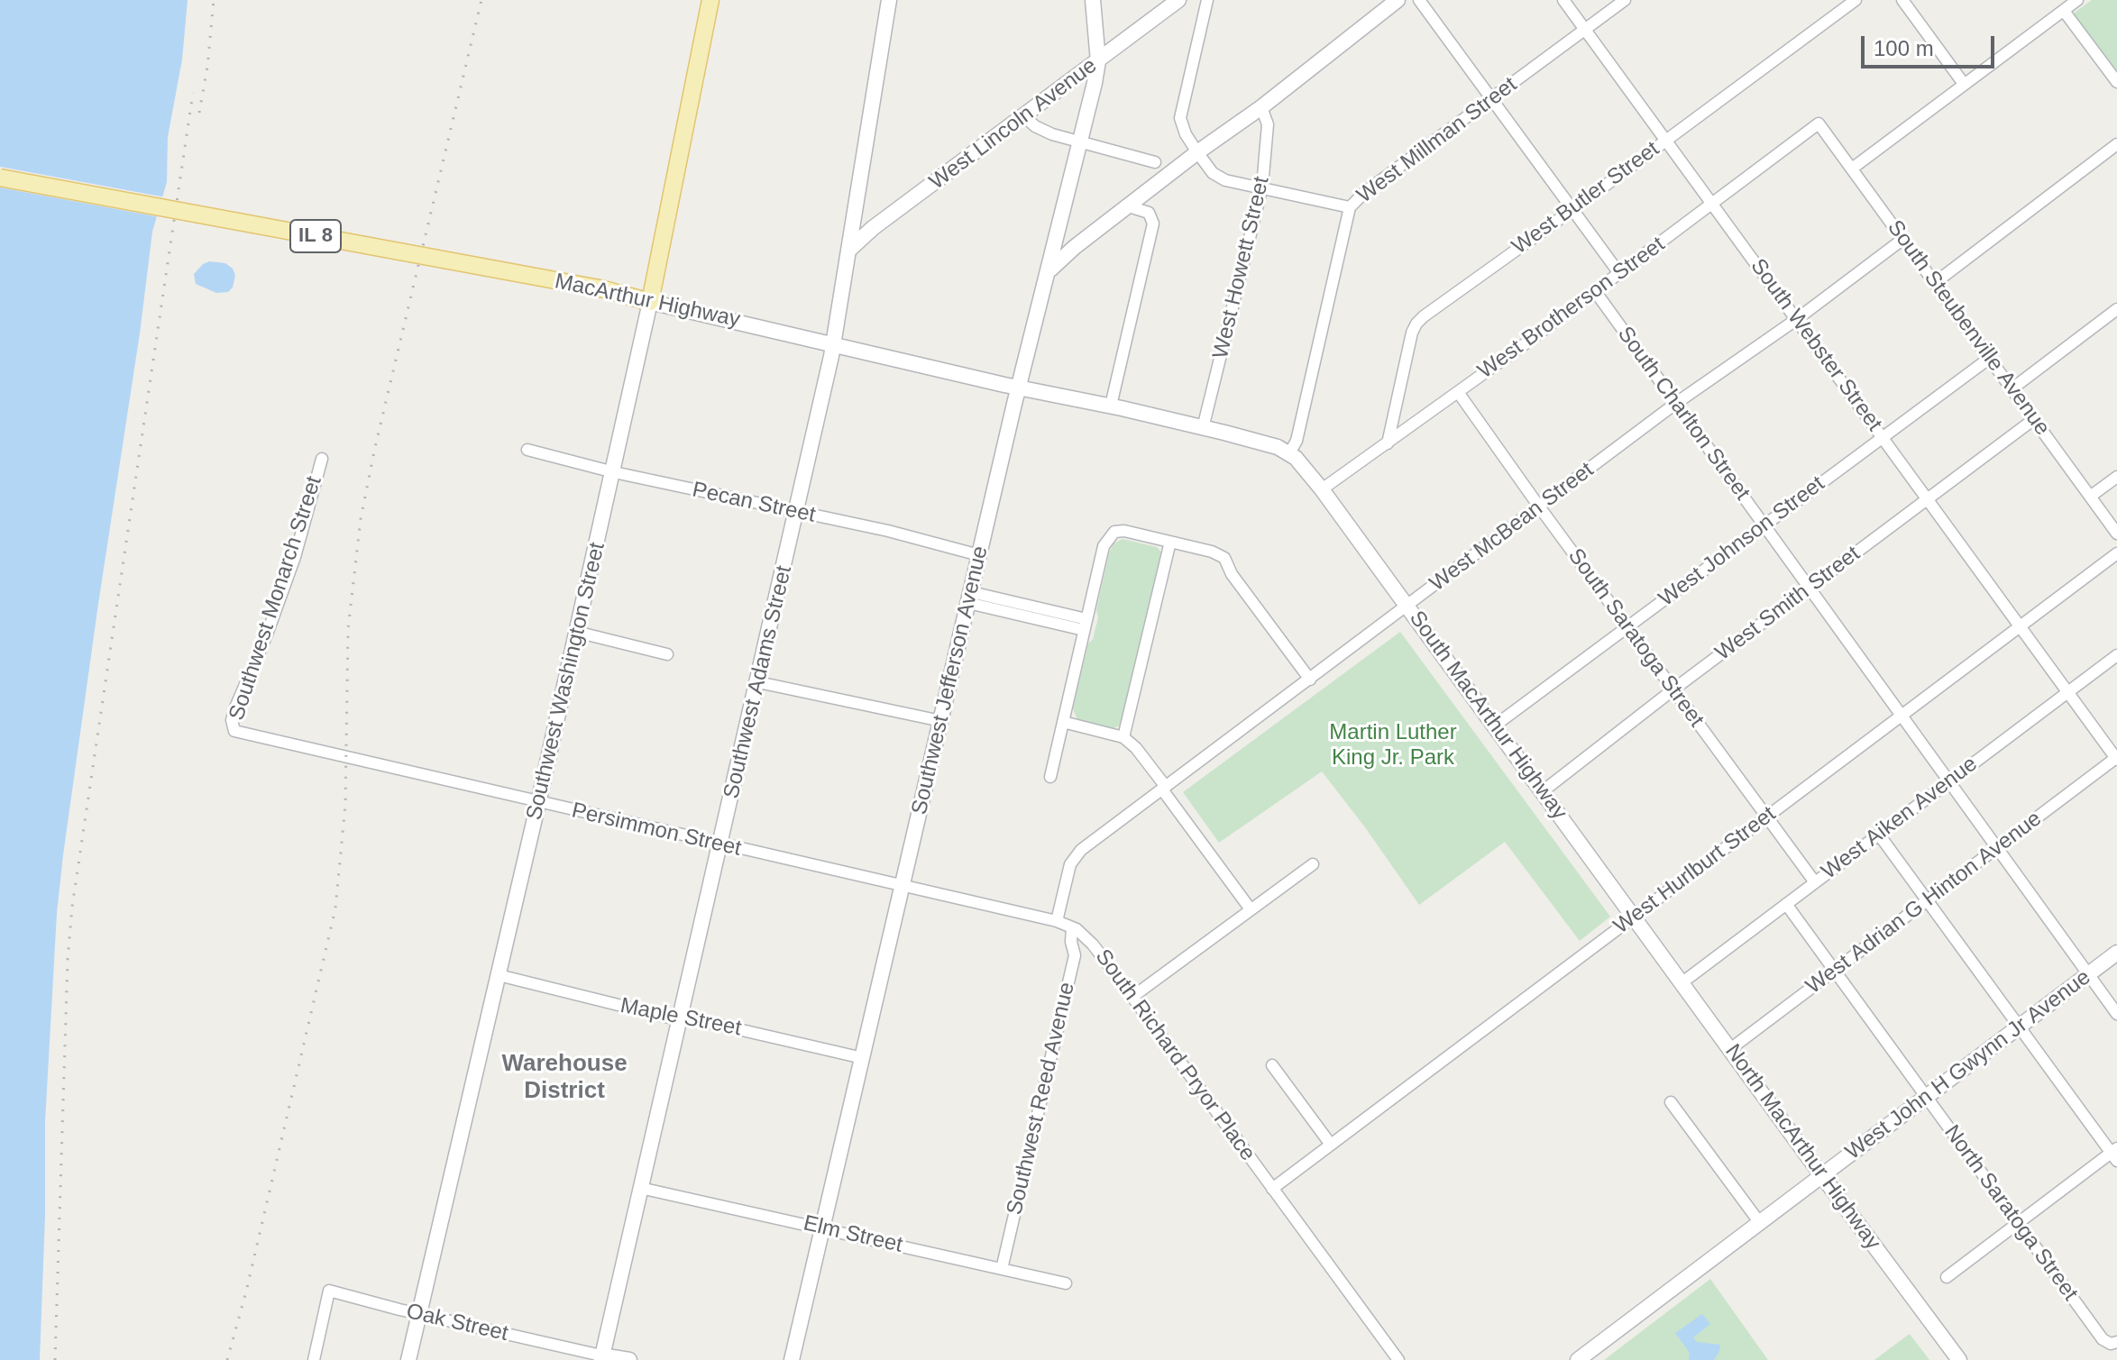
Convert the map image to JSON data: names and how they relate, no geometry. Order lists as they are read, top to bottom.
{
  "streets": {
    "main road": [
      "West Lincoln Avenue",
      "IL 8",
      "MacArthur Highway",
      "Southwest Jefferson Avenue",
      "Southwest Washington Street",
      "Southwest Adams Street",
      "South MacArthur Highway",
      "West John H Gwynn Jr Avenue",
      "North MacArthur Highway",
      "Oak Street"
    ],
    "street": [
      "West Millman Street",
      "West Butler Street",
      "West Howett Street",
      "West Brotherson Street",
      "South Steubenville Avenue",
      "South Webster Street",
      "South Charlton Street",
      "Pecan Street",
      "West McBean Street",
      "West Johnson Street",
      "Southwest Monarch Street",
      "West Smith Street",
      "South Saratoga Street",
      "West Aiken Avenue",
      "Persimmon Street",
      "West Hurlburt Street",
      "West Adrian G Hinton Avenue",
      "Maple Street",
      "South Richard Pryor Place",
      "Southwest Reed Avenue",
      "North Saratoga Street",
      "Elm Street"
    ]
  },
  "crossings": [
    ["West Lincoln Avenue", "Southwest Jefferson Avenue"],
    ["West Lincoln Avenue", "Southwest Adams Street"],
    ["West Millman Street", "MacArthur Highway"],
    ["West Millman Street", "South Webster Street"],
    ["West Millman Street", "South MacArthur Highway"],
    ["West Butler Street", "West Brotherson Street"],
    ["West Butler Street", "South Webster Street"],
    ["West Howett Street", "MacArthur Highway"],
    ["MacArthur Highway", "Southwest Jefferson Avenue"],
    ["MacArthur Highway", "Southwest Washington Street"],
    ["MacArthur Highway", "Southwest Adams Street"],
    ["MacArthur Highway", "South MacArthur Highway"],
    ["West Brotherson Street", "South Steubenville Avenue"],
    ["West Brotherson Street", "South Webster Street"],
    ["West Brotherson Street", "South Charlton Street"],
    ["West Brotherson Street", "South Saratoga Street"],
    ["West Brotherson Street", "South MacArthur Highway"],
    ["South Steubenville Avenue", "West McBean Street"],
    ["South Steubenville Avenue", "West Johnson Street"],
    ["South Steubenville Avenue", "West Smith Street"],
    ["South Webster Street", "West McBean Street"],
    ["South Webster Street", "West Johnson Street"],
    ["South Webster Street", "West Smith Street"],
    ["South Webster Street", "West Aiken Avenue"],
    ["South Webster Street", "West Hurlburt Street"],
    ["South Webster Street", "West Adrian G Hinton Avenue"],
    ["South Charlton Street", "West McBean Street"],
    ["South Charlton Street", "West Johnson Street"],
    ["South Charlton Street", "West Smith Street"],
    ["South Charlton Street", "West Aiken Avenue"],
    ["South Charlton Street", "West Hurlburt Street"],
    ["South Charlton Street", "West Adrian G Hinton Avenue"],
    ["South Charlton Street", "West John H Gwynn Jr Avenue"],
    ["Pecan Street", "Southwest Jefferson Avenue"],
    ["Pecan Street", "Southwest Washington Street"],
    ["Pecan Street", "Southwest Adams Street"],
    ["West McBean Street", "South Saratoga Street"],
    ["West McBean Street", "South MacArthur Highway"],
    ["West McBean Street", "Persimmon Street"],
    ["West Johnson Street", "South Saratoga Street"],
    ["West Johnson Street", "South MacArthur Highway"],
    ["Southwest Monarch Street", "Persimmon Street"],
    ["West Smith Street", "South Saratoga Street"],
    ["West Smith Street", "South MacArthur Highway"],
    ["South Saratoga Street", "West Aiken Avenue"],
    ["South Saratoga Street", "West Hurlburt Street"],
    ["Southwest Jefferson Avenue", "Persimmon Street"],
    ["Southwest Jefferson Avenue", "Maple Street"],
    ["Southwest Jefferson Avenue", "Elm Street"],
    ["Southwest Washington Street", "Persimmon Street"],
    ["Southwest Washington Street", "Maple Street"],
    ["Southwest Washington Street", "Oak Street"],
    ["Southwest Adams Street", "Persimmon Street"],
    ["Southwest Adams Street", "Maple Street"],
    ["Southwest Adams Street", "Elm Street"],
    ["Southwest Adams Street", "Oak Street"],
    ["South MacArthur Highway", "West Aiken Avenue"],
    ["South MacArthur Highway", "West Hurlburt Street"],
    ["South MacArthur Highway", "North MacArthur Highway"],
    ["West Aiken Avenue", "North MacArthur Highway"],
    ["West Aiken Avenue", "North Saratoga Street"],
    ["Persimmon Street", "South Richard Pryor Place"],
    ["Persimmon Street", "Southwest Reed Avenue"],
    ["West Hurlburt Street", "South Richard Pryor Place"],
    ["West Adrian G Hinton Avenue", "North MacArthur Highway"],
    ["West Adrian G Hinton Avenue", "North Saratoga Street"],
    ["South Richard Pryor Place", "Southwest Reed Avenue"],
    ["West John H Gwynn Jr Avenue", "North MacArthur Highway"],
    ["West John H Gwynn Jr Avenue", "North Saratoga Street"],
    ["Southwest Reed Avenue", "Elm Street"]
  ],
  "districts": ["Warehouse District"],
  "parks": ["Martin Luther King Jr. Park"],
  "scale_bar": "100 m"
}
